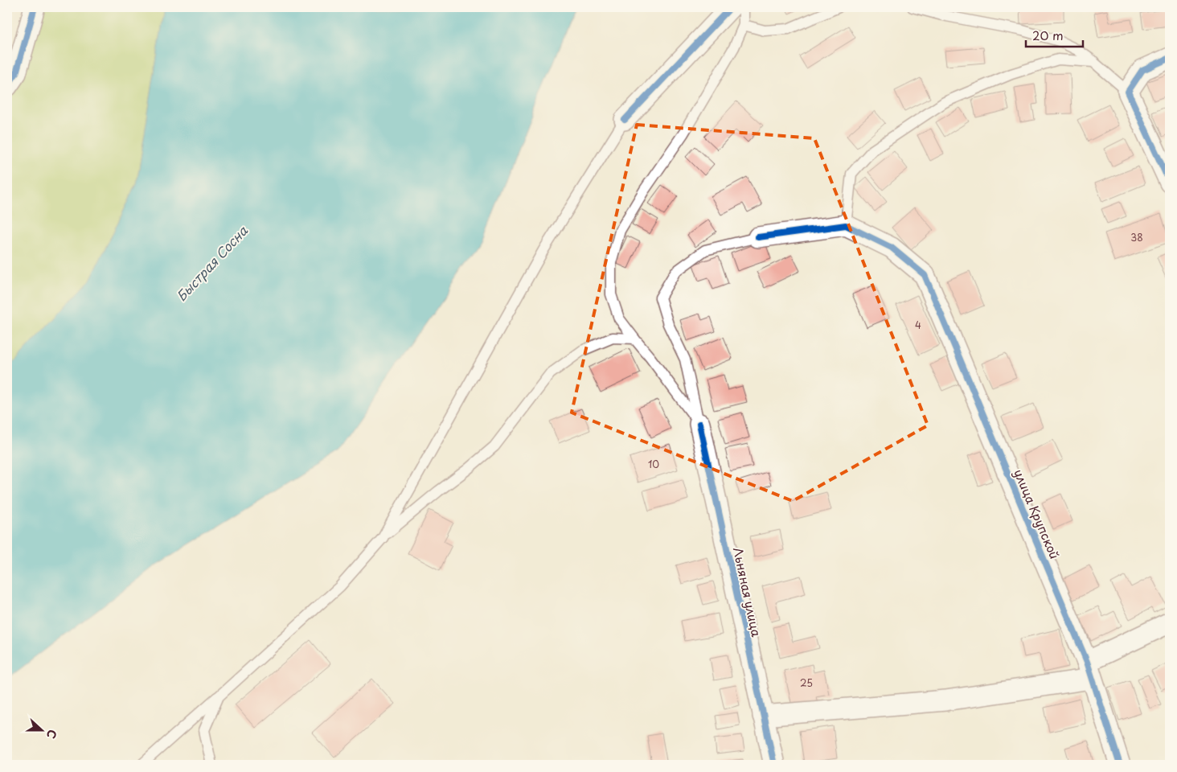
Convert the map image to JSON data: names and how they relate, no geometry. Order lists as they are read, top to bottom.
{
  "streets": {
    "street": ["улица Крупской", "Льняная улица"]
  },
  "water": ["Быстрая Сосна"],
  "house_numbers": [
    "38",
    "4",
    "10",
    "25"
  ],
  "scale_bar": "20 m",
  "north": "right"
}
